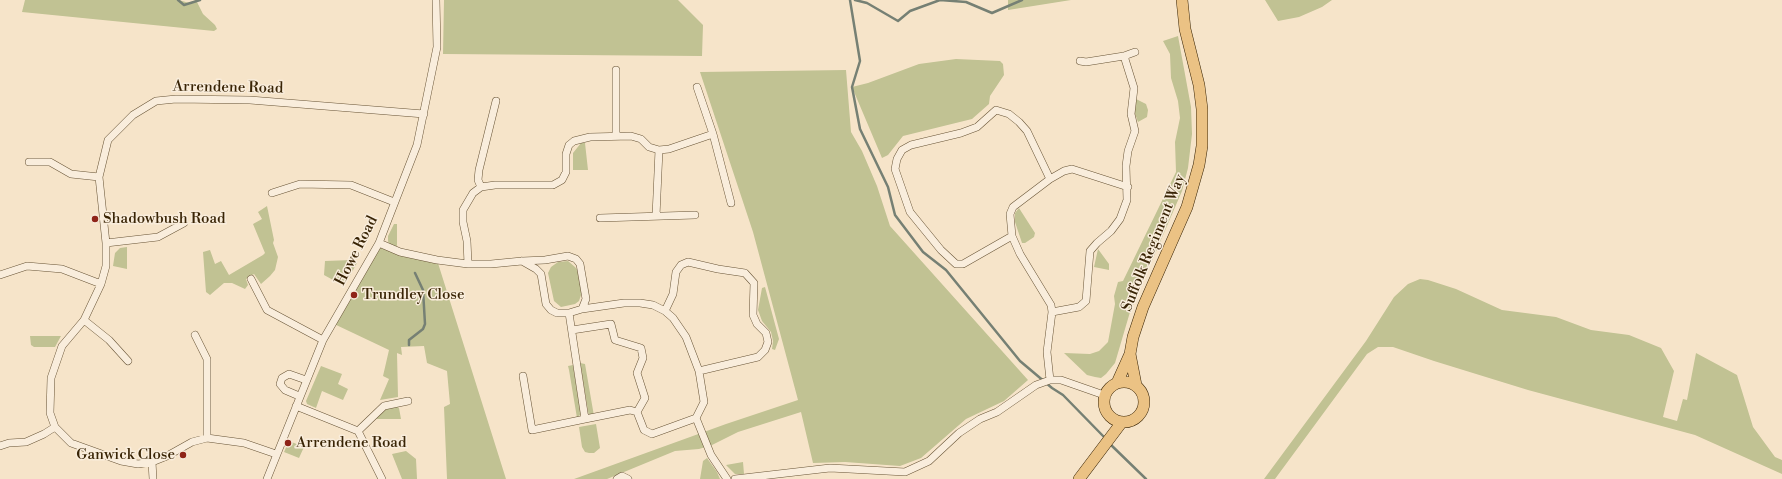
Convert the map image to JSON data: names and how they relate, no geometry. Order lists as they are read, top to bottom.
{
  "streets": {
    "main road": ["Suffolk Regiment Way"],
    "street": ["Arrendene Road", "Howe Road"]
  },
  "crossings": [
    ["Arrendene Road", "Howe Road"]
  ],
  "places": [
    "Shadowbush Road",
    "Trundley Close",
    "Arrendene Road",
    "Ganwick Close"
  ]
}
